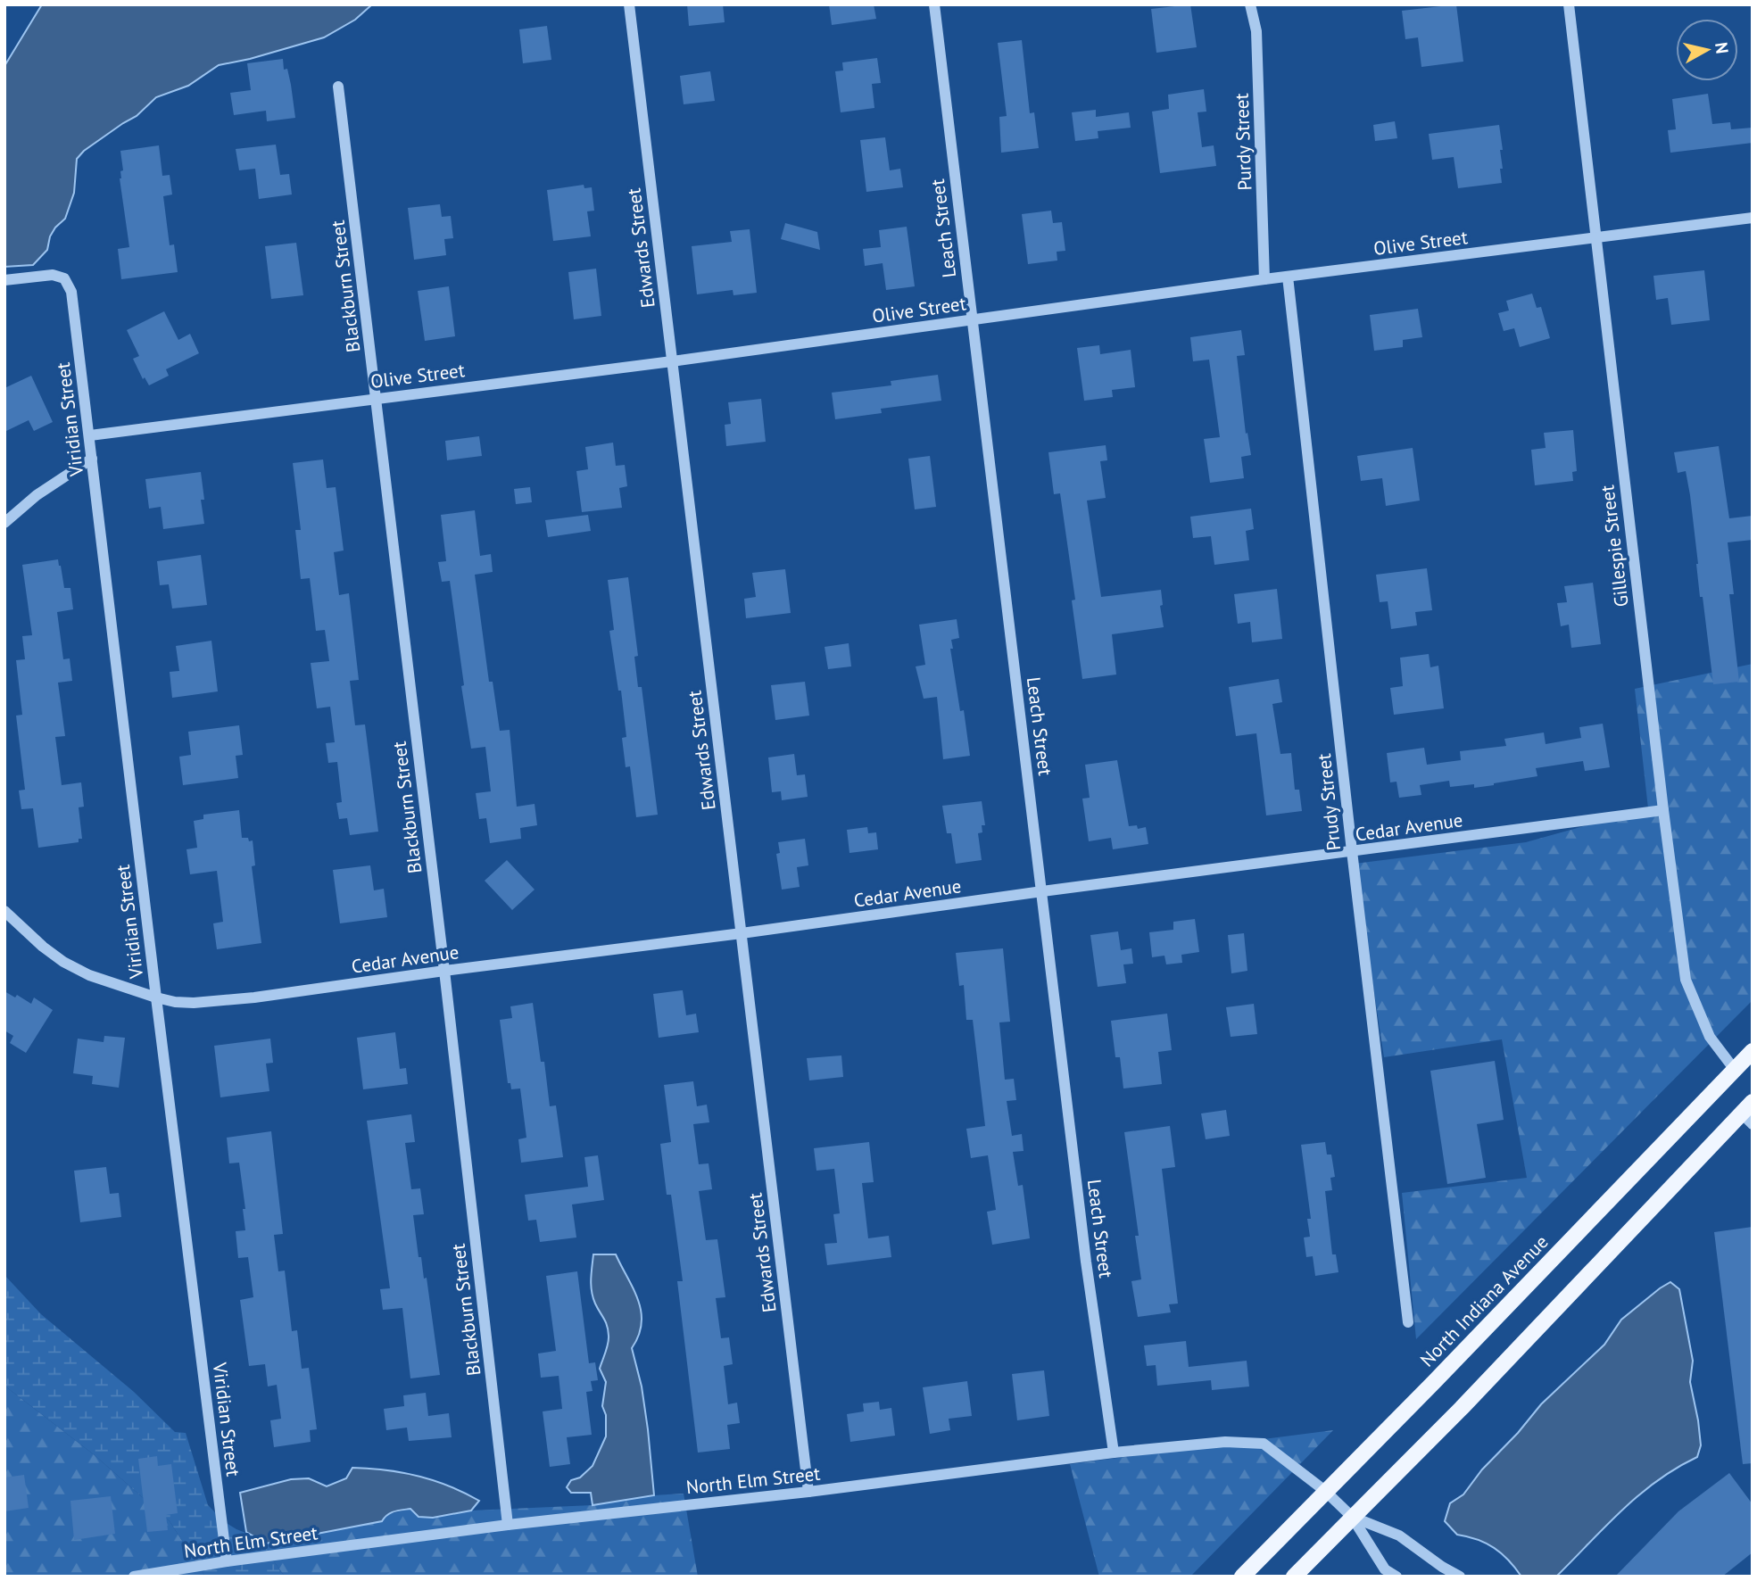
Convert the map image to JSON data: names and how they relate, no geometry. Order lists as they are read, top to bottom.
{
  "streets": {
    "main road": ["North Indiana Avenue"],
    "street": [
      "Purdy Street",
      "Leach Street",
      "Olive Street",
      "Edwards Street",
      "Blackburn Street",
      "Viridian Street",
      "Gillespie Street",
      "Prudy Street",
      "Cedar Avenue",
      "North Elm Street"
    ]
  },
  "crossings": [
    ["Purdy Street", "Olive Street"],
    ["Leach Street", "Olive Street"],
    ["Leach Street", "Cedar Avenue"],
    ["Leach Street", "North Elm Street"],
    ["Olive Street", "Edwards Street"],
    ["Olive Street", "Blackburn Street"],
    ["Olive Street", "Viridian Street"],
    ["Olive Street", "Gillespie Street"],
    ["Olive Street", "Prudy Street"],
    ["Edwards Street", "Cedar Avenue"],
    ["Edwards Street", "North Elm Street"],
    ["Blackburn Street", "Cedar Avenue"],
    ["Blackburn Street", "North Elm Street"],
    ["Viridian Street", "Cedar Avenue"],
    ["Viridian Street", "North Elm Street"],
    ["Gillespie Street", "Cedar Avenue"],
    ["Gillespie Street", "North Indiana Avenue"],
    ["Prudy Street", "Cedar Avenue"],
    ["North Indiana Avenue", "North Elm Street"]
  ],
  "north": "right"
}
